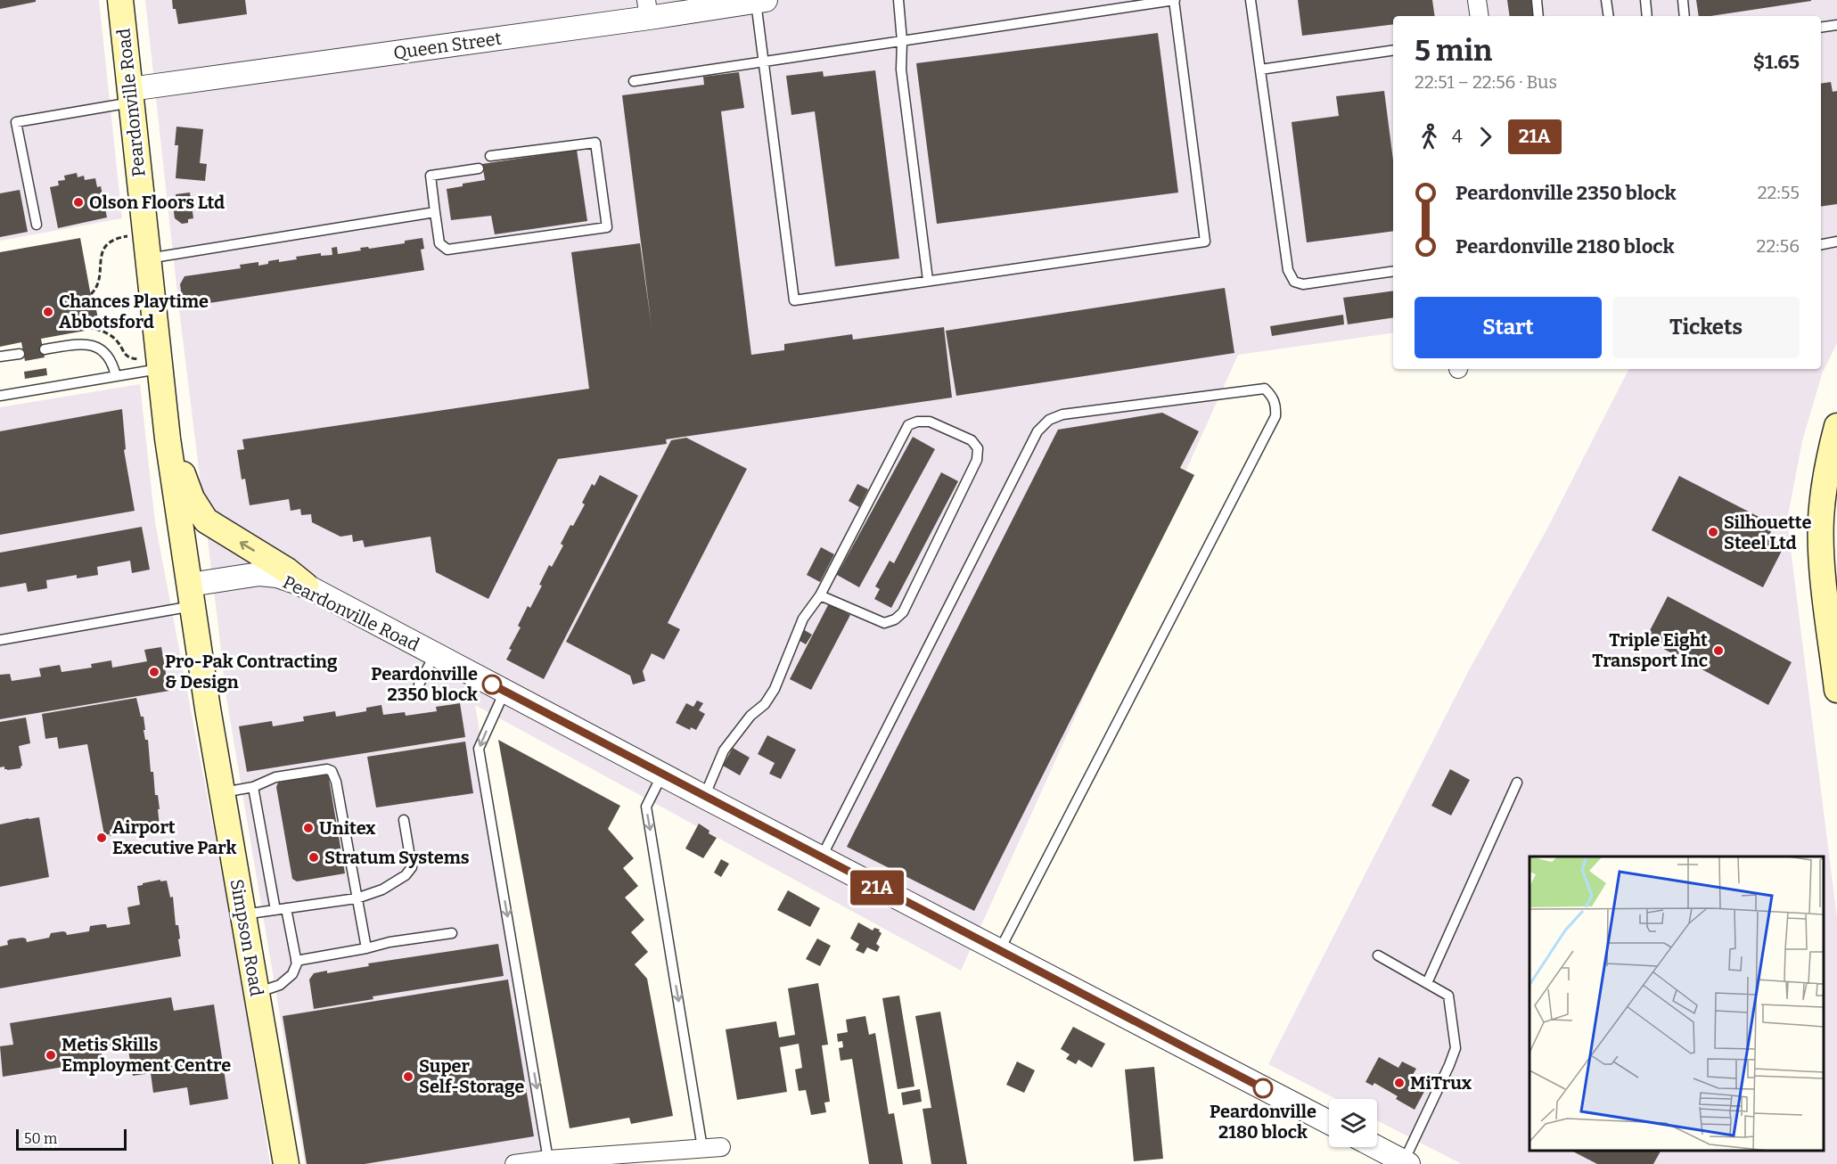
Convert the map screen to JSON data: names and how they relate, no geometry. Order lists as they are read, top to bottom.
{
  "streets": {
    "main road": ["Peardonville Road", "Simpson Road"],
    "street": ["Queen Street"]
  },
  "crossings": [
    ["Queen Street", "Peardonville Road"],
    ["Peardonville Road", "Simpson Road"]
  ],
  "places": [
    "Olson Floors Ltd",
    "Chances Playtime Abbotsford",
    "Silhouette Steel Ltd",
    "Triple Eight Transport Inc",
    "Pro-Pak Contracting & Design",
    "Peardonville 2350 block",
    "Unitex",
    "Airport Executive Park",
    "Stratum Systems",
    "Metis Skills Employment Centre",
    "Super Self-Storage",
    "MiTrux",
    "Peardonville 2180 block"
  ],
  "lines": ["bus line 21A"],
  "scale_bar": "50 m",
  "page": {
    "on_map": "21A",
    "heading": ["5 min", "22:51 – 22:56 · Bus", "$1.65"],
    "legs": ["4", "21A"],
    "list": [
      {
        "name": "Peardonville 2350 block",
        "value": "22:55"
      },
      {
        "name": "Peardonville 2180 block",
        "value": "22:56"
      }
    ],
    "buttons": ["Start", "Tickets"],
    "scale": "50 m"
  }
}
